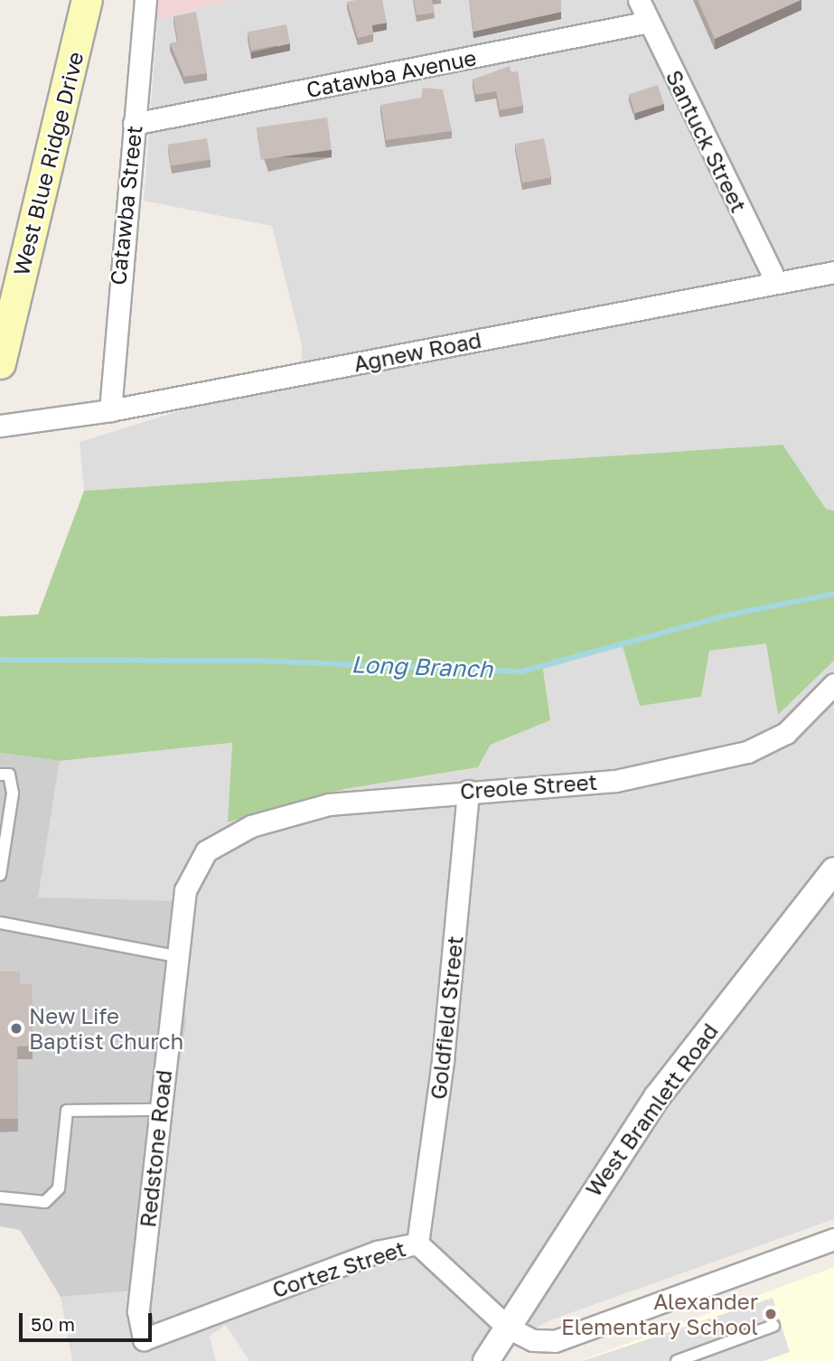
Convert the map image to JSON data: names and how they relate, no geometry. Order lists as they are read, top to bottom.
{
  "streets": {
    "main road": ["West Blue Ridge Drive"],
    "street": [
      "Catawba Avenue",
      "Santuck Street",
      "Catawba Street",
      "Agnew Road",
      "Creole Street",
      "Goldfield Street",
      "West Bramlett Road",
      "Redstone Road",
      "Cortez Street"
    ]
  },
  "crossings": [
    ["Catawba Avenue", "Santuck Street"],
    ["Catawba Avenue", "Catawba Street"],
    ["Santuck Street", "Agnew Road"],
    ["Catawba Street", "Agnew Road"],
    ["Creole Street", "Goldfield Street"],
    ["Creole Street", "Redstone Road"],
    ["Goldfield Street", "Cortez Street"],
    ["West Bramlett Road", "Cortez Street"],
    ["Redstone Road", "Cortez Street"]
  ],
  "water": ["Long Branch"],
  "places": ["New Life Baptist Church", "Alexander Elementary School"],
  "scale_bar": "50 m"
}
